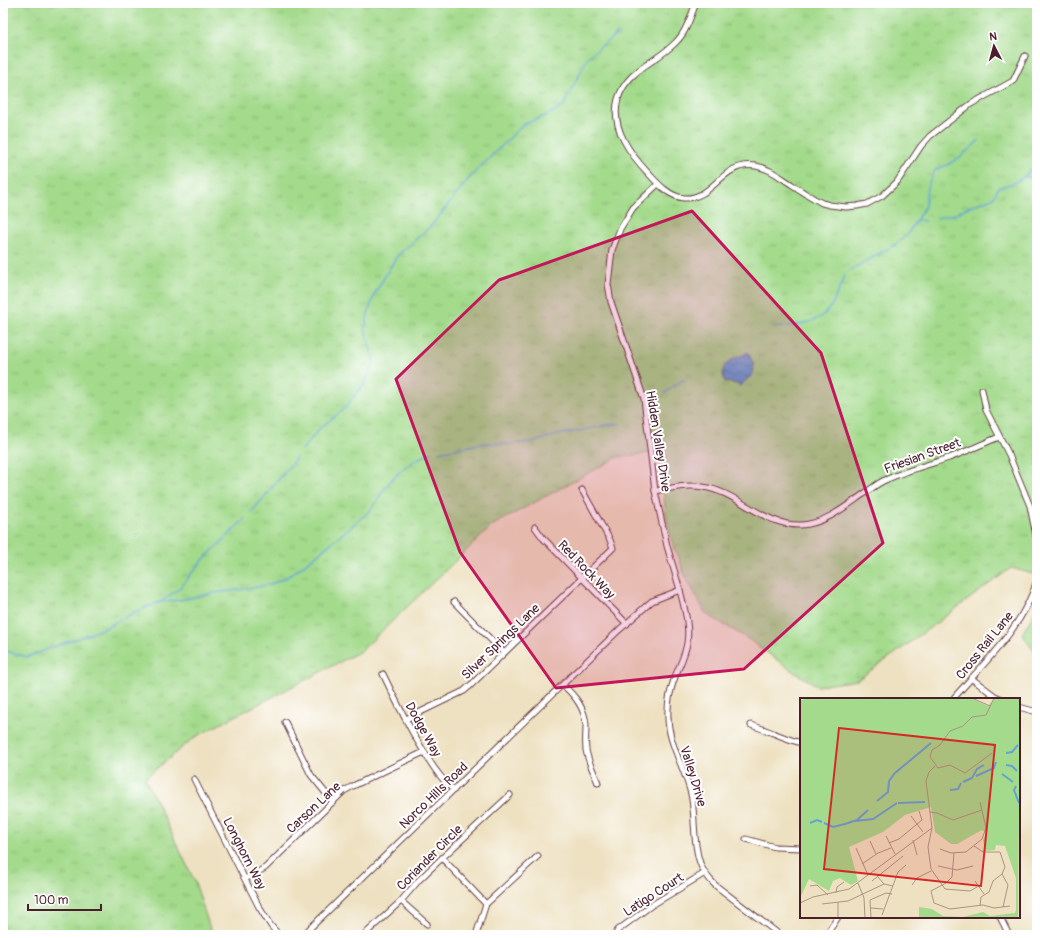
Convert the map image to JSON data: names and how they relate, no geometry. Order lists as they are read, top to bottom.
{
  "streets": {
    "street": [
      "Hidden Valley Drive",
      "Friesian Street",
      "Red Rock Way",
      "Silver Springs Lane",
      "Cross Rail Lane",
      "Dodge Way",
      "Valley Drive",
      "Norco Hills Road",
      "Carson Lane",
      "Longhorn Way",
      "Coriander Circle",
      "Latigo Court"
    ]
  },
  "crossings": [
    ["Hidden Valley Drive", "Friesian Street"],
    ["Hidden Valley Drive", "Valley Drive"],
    ["Red Rock Way", "Silver Springs Lane"],
    ["Red Rock Way", "Norco Hills Road"],
    ["Silver Springs Lane", "Dodge Way"],
    ["Dodge Way", "Norco Hills Road"],
    ["Dodge Way", "Carson Lane"],
    ["Valley Drive", "Latigo Court"],
    ["Carson Lane", "Longhorn Way"]
  ],
  "scale_bar": "100 m",
  "north": "top"
}
